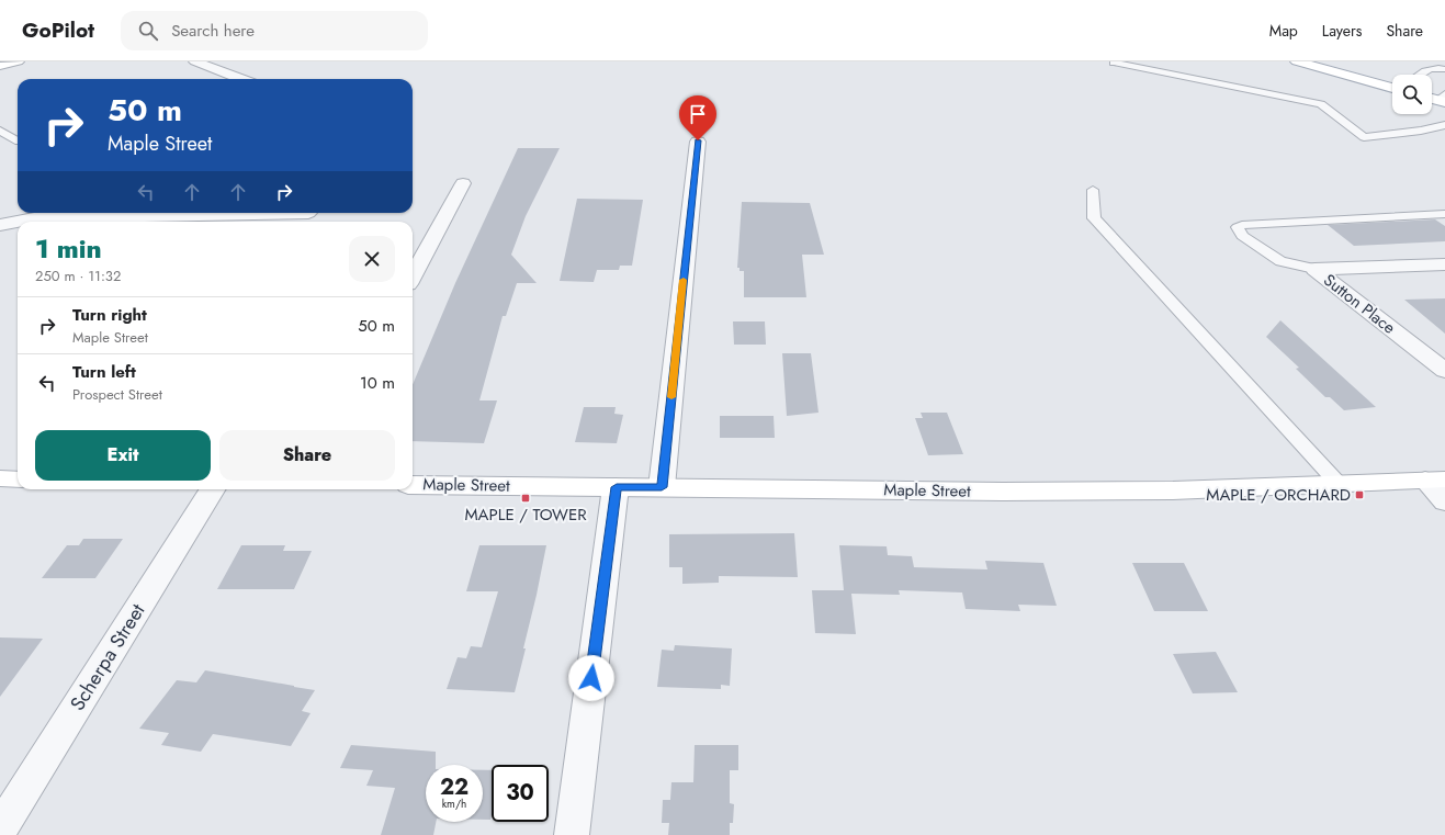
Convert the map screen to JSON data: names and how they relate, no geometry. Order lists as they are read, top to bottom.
{
  "streets": {
    "main road": ["Maple Street"],
    "street": ["Sutton Place", "Scherpa Street"]
  },
  "places": {
    "transit": ["MAPLE / ORCHARD", "MAPLE / TOWER"]
  },
  "page": {
    "header": "GoPilot",
    "search": "Search here",
    "nav": ["Map", "Layers", "Share"],
    "turn": ["50 m", "Maple Street"],
    "heading": ["1 min", "250 m · 11:32"],
    "list": [
      {
        "name": "Turn right",
        "note": "Maple Street",
        "value": "50 m"
      },
      {
        "name": "Turn left",
        "note": "Prospect Street",
        "value": "10 m"
      }
    ],
    "buttons": ["Exit", "Share"],
    "speed": "22 km/h",
    "limit": "30"
  }
}
